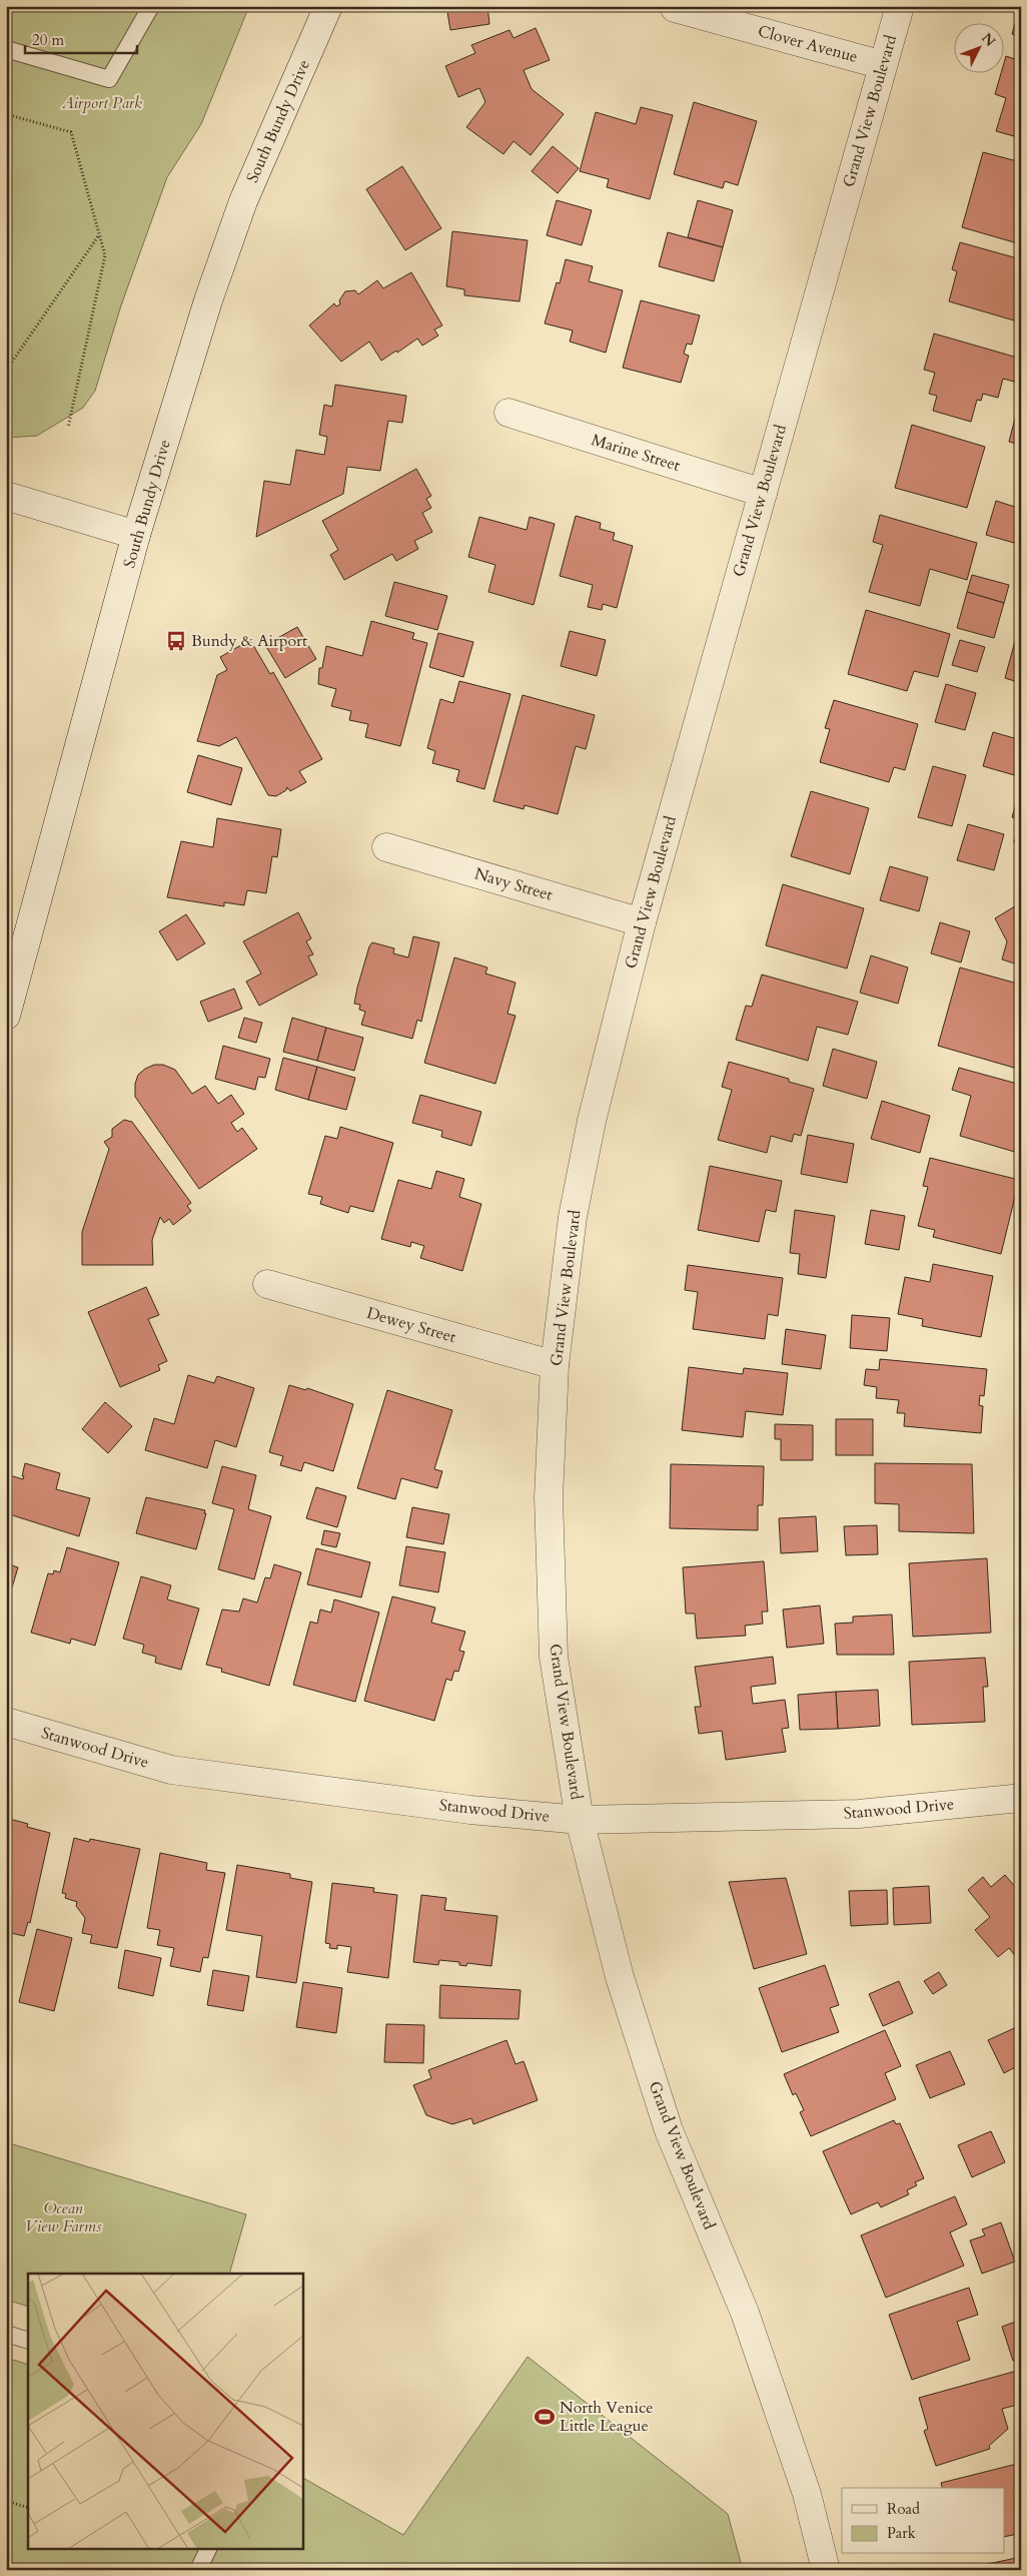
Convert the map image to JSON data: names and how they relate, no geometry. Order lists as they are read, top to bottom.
{
  "streets": {
    "street": [
      "Clover Avenue",
      "Grand View Boulevard",
      "South Bundy Drive",
      "Marine Street",
      "Navy Street",
      "Dewey Street",
      "Stanwood Drive"
    ]
  },
  "crossings": [
    ["Clover Avenue", "Grand View Boulevard"],
    ["Grand View Boulevard", "Marine Street"],
    ["Grand View Boulevard", "Navy Street"],
    ["Grand View Boulevard", "Dewey Street"],
    ["Grand View Boulevard", "Stanwood Drive"]
  ],
  "parks": ["Airport Park", "Ocean View Farms"],
  "places": {
    "bus stop": ["Bundy & Airport"],
    "sports": ["North Venice Little League"]
  },
  "legend": ["Road", "Park"],
  "scale_bar": "20 m",
  "north": "top right"
}
